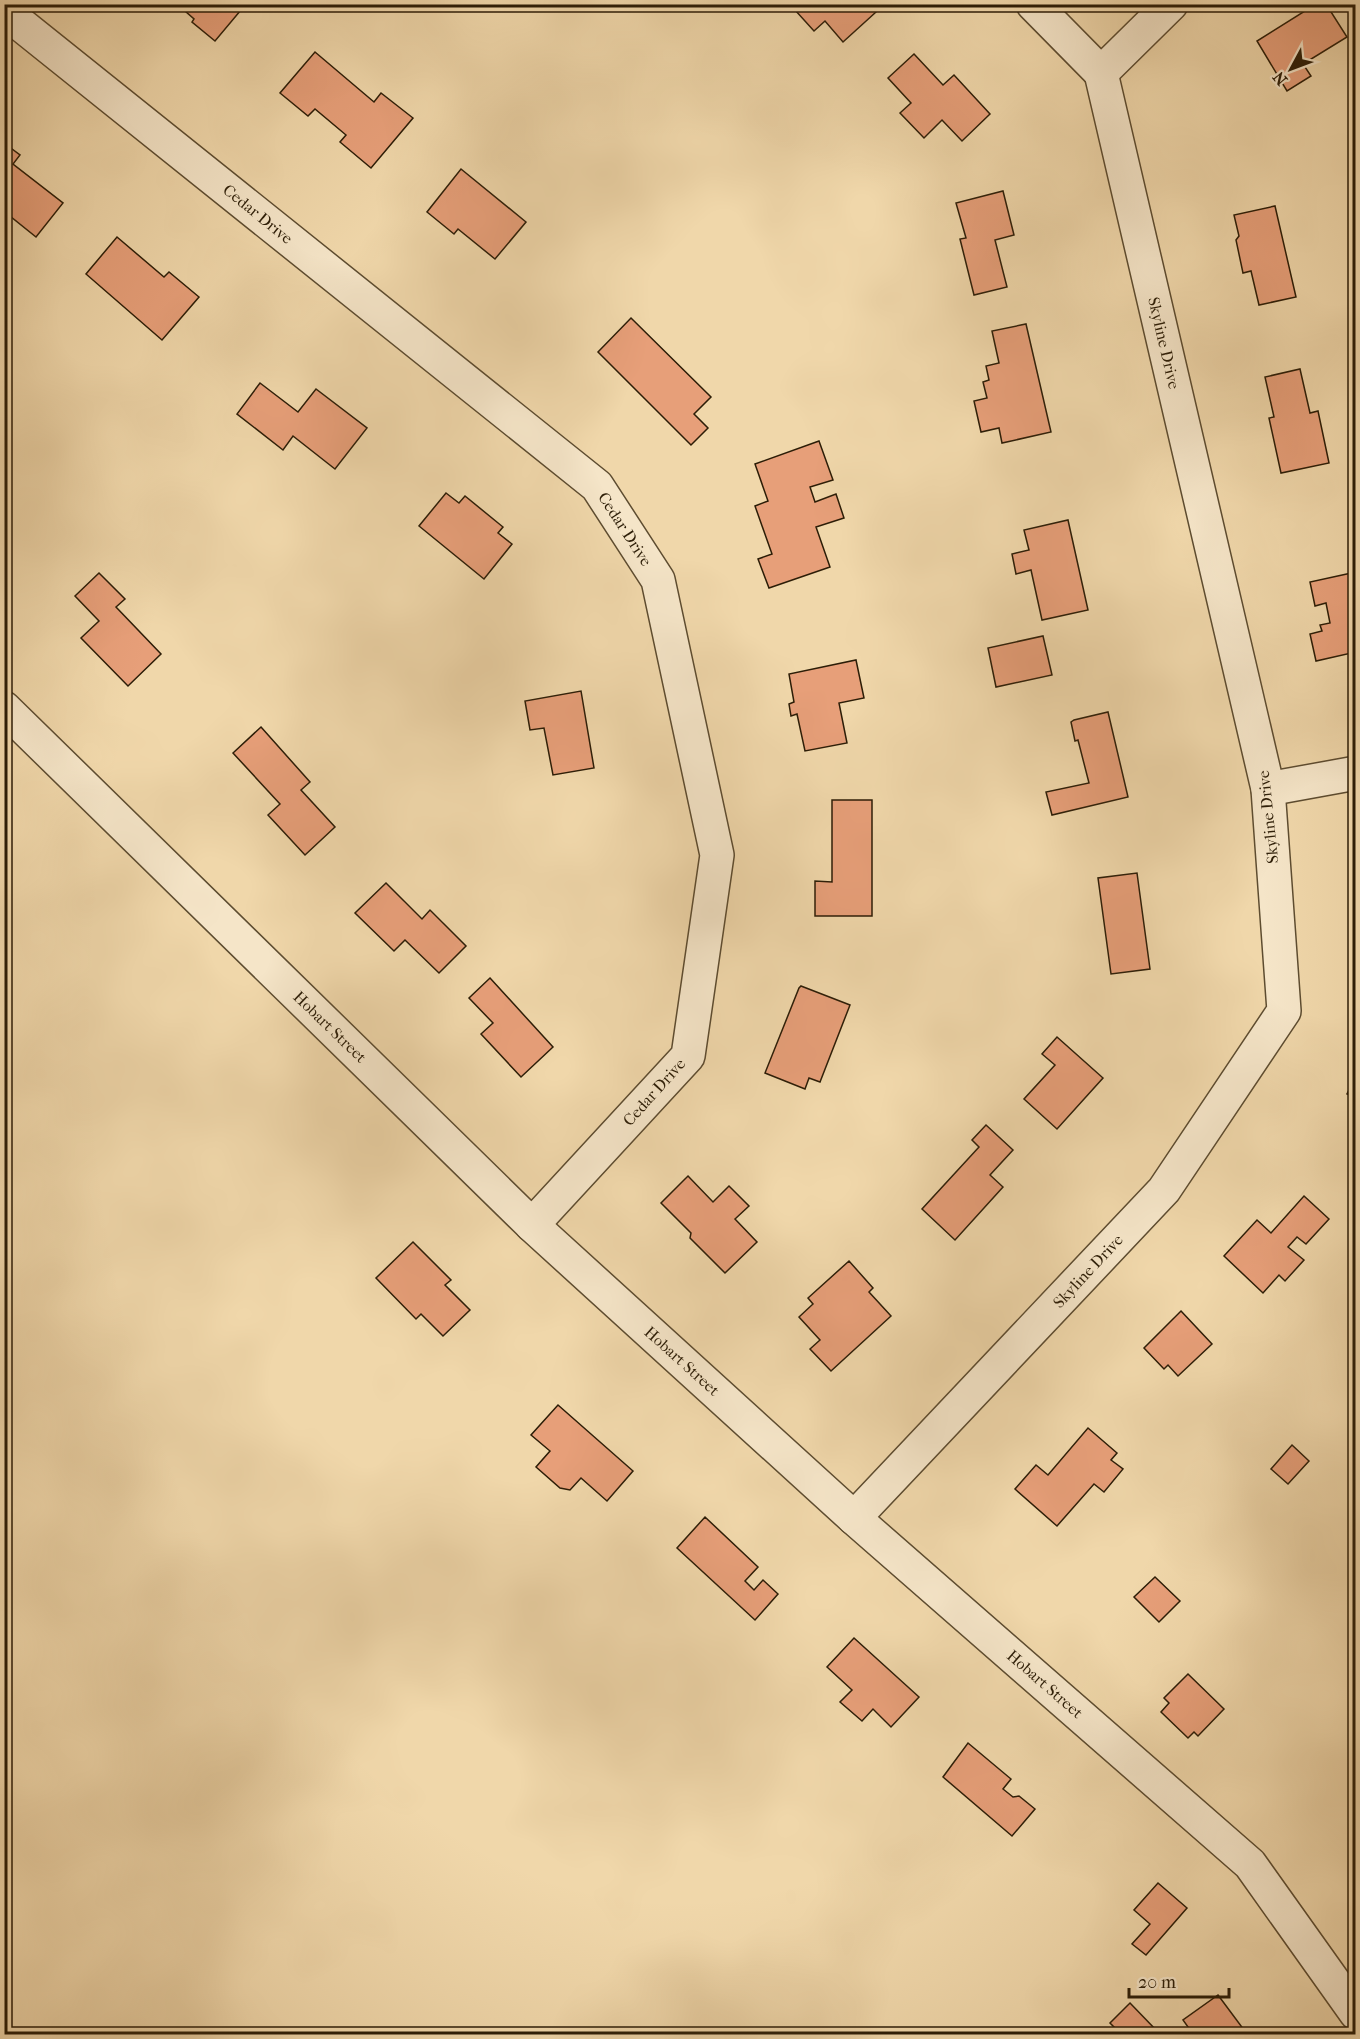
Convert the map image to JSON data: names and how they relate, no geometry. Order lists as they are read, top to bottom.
{
  "streets": {
    "street": ["Cedar Drive", "Skyline Drive", "Hobart Street"]
  },
  "crossings": [
    ["Cedar Drive", "Hobart Street"],
    ["Skyline Drive", "Hobart Street"]
  ],
  "scale_bar": "20 m",
  "north": "bottom left"
}
